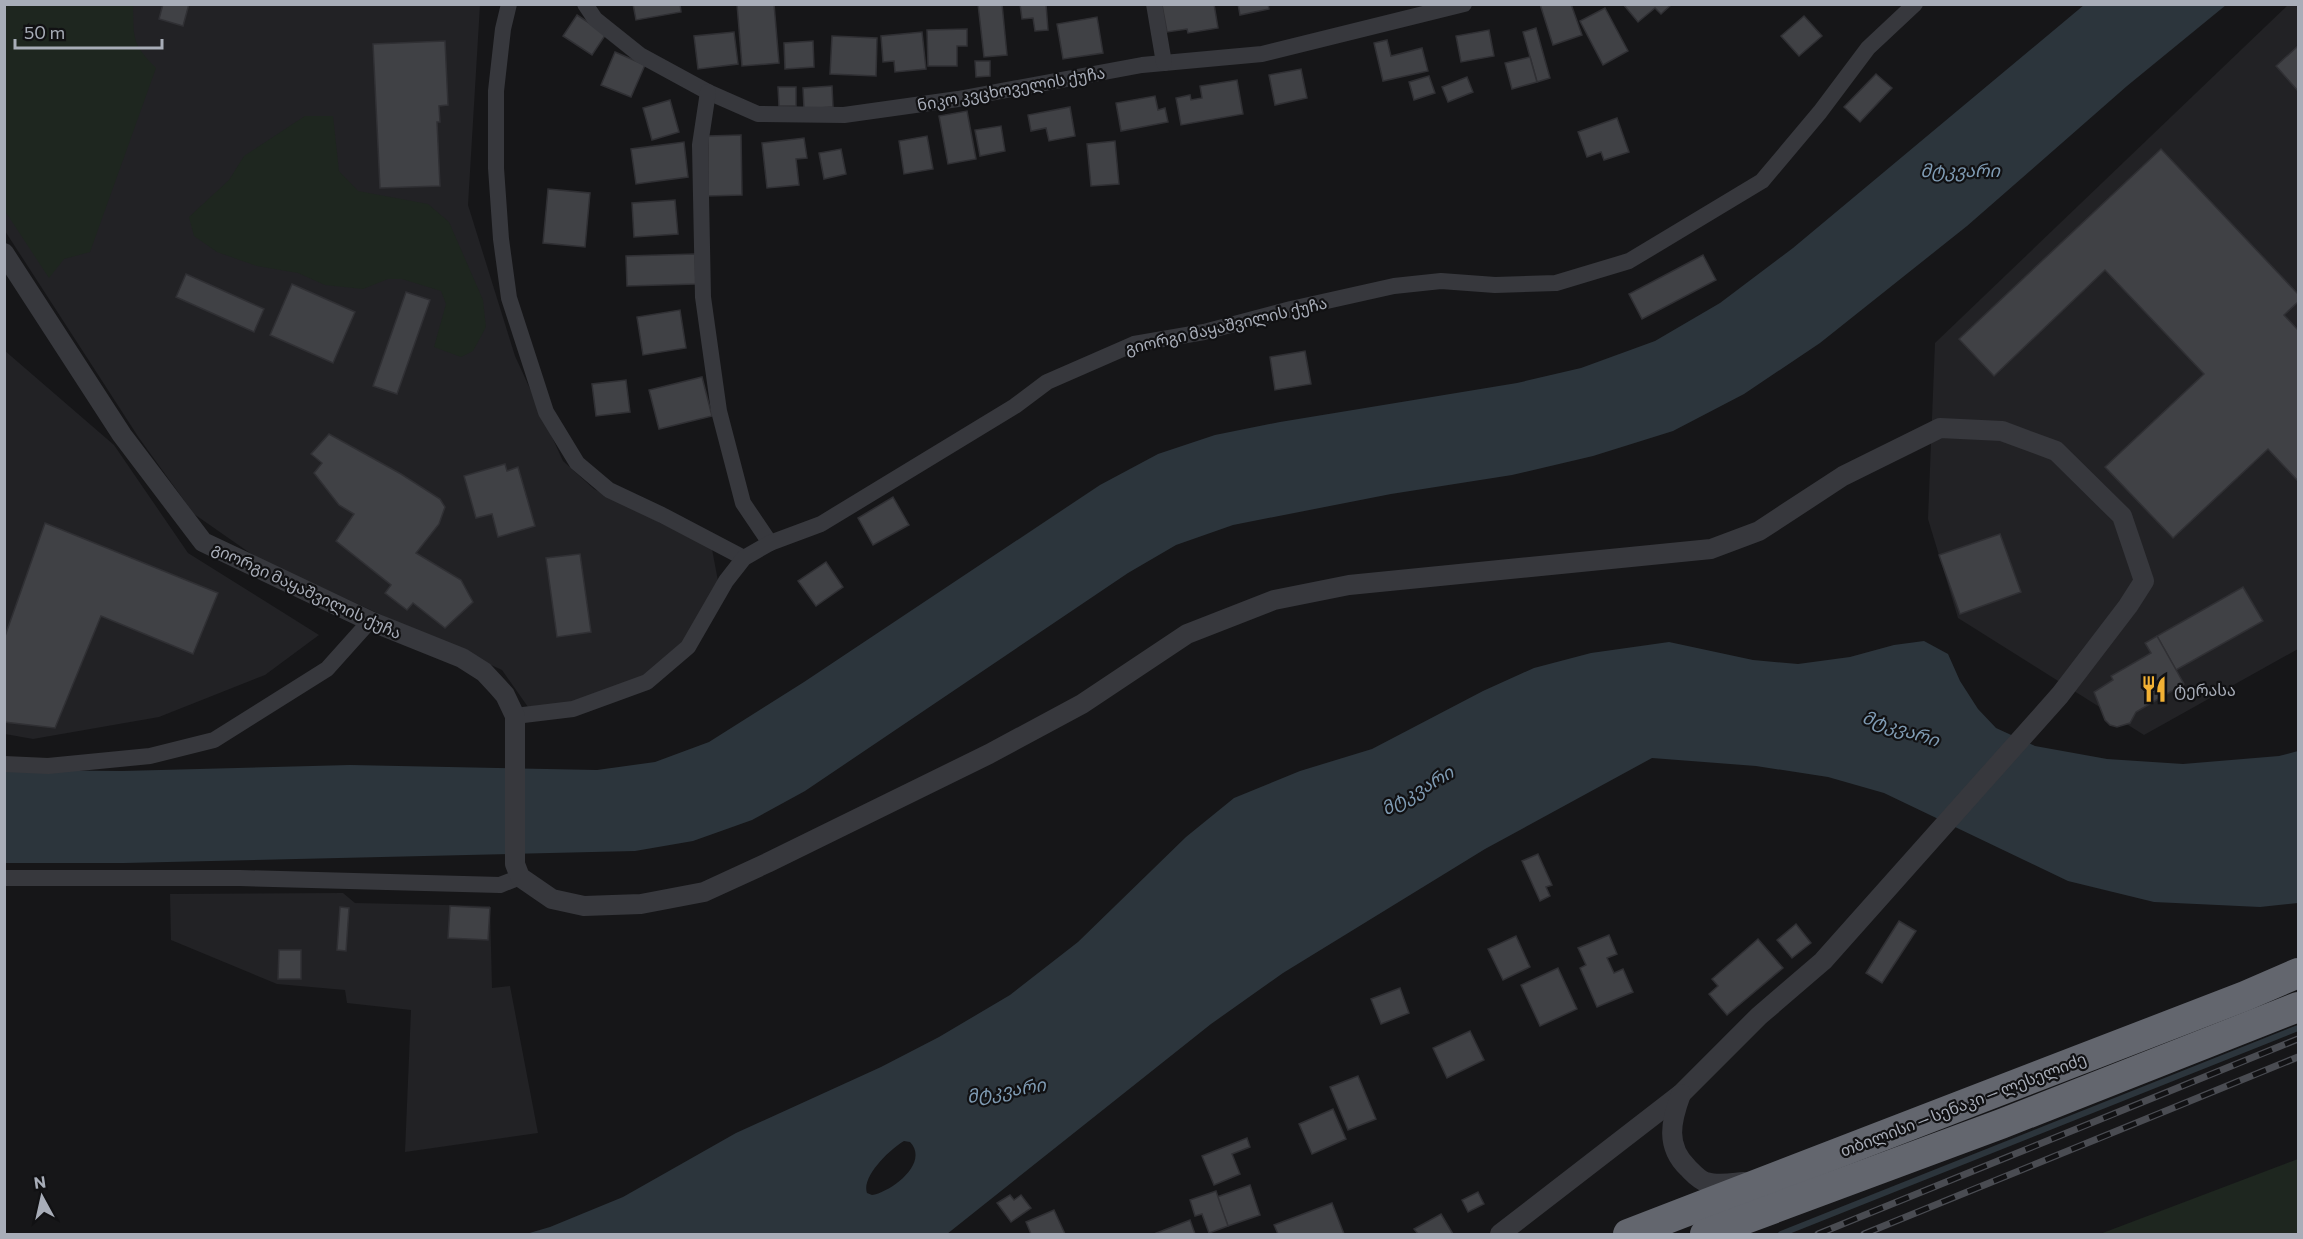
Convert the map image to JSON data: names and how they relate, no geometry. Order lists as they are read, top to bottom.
{
  "streets": {
    "highway": ["თბილისი — სენაკი — ლესელიძე"],
    "street": ["ნიკო კვცხოველის ქუჩა", "გიორგი მაყაშვილის ქუჩა"]
  },
  "water": ["მტკვარი"],
  "places": {
    "restaurant": ["ტერასა"]
  },
  "scale_bar": "50 m",
  "north": "top"
}
